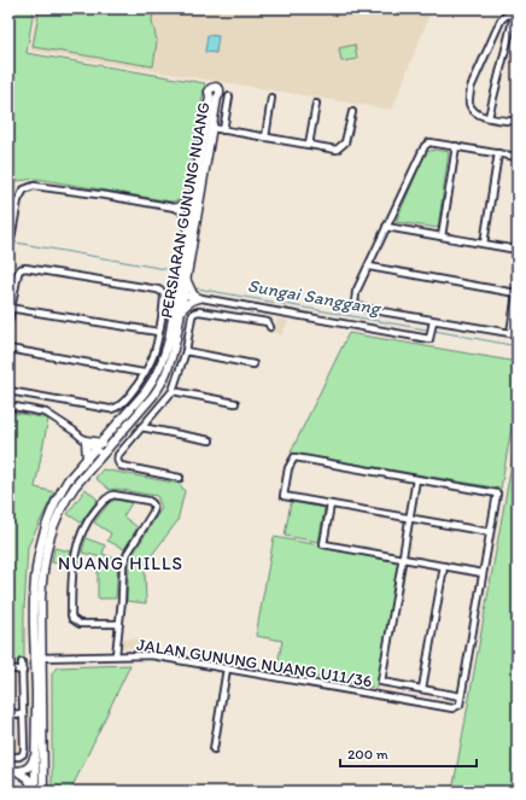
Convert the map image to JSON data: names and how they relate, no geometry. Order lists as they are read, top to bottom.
{
  "streets": {
    "street": ["PERSIARAN GUNUNG NUANG", "JALAN GUNUNG NUANG U11/36"]
  },
  "crossings": [
    ["PERSIARAN GUNUNG NUANG", "JALAN GUNUNG NUANG U11/36"]
  ],
  "districts": ["NUANG HILLS"],
  "water": ["Sungai Sanggang"],
  "scale_bar": "200 m"
}
